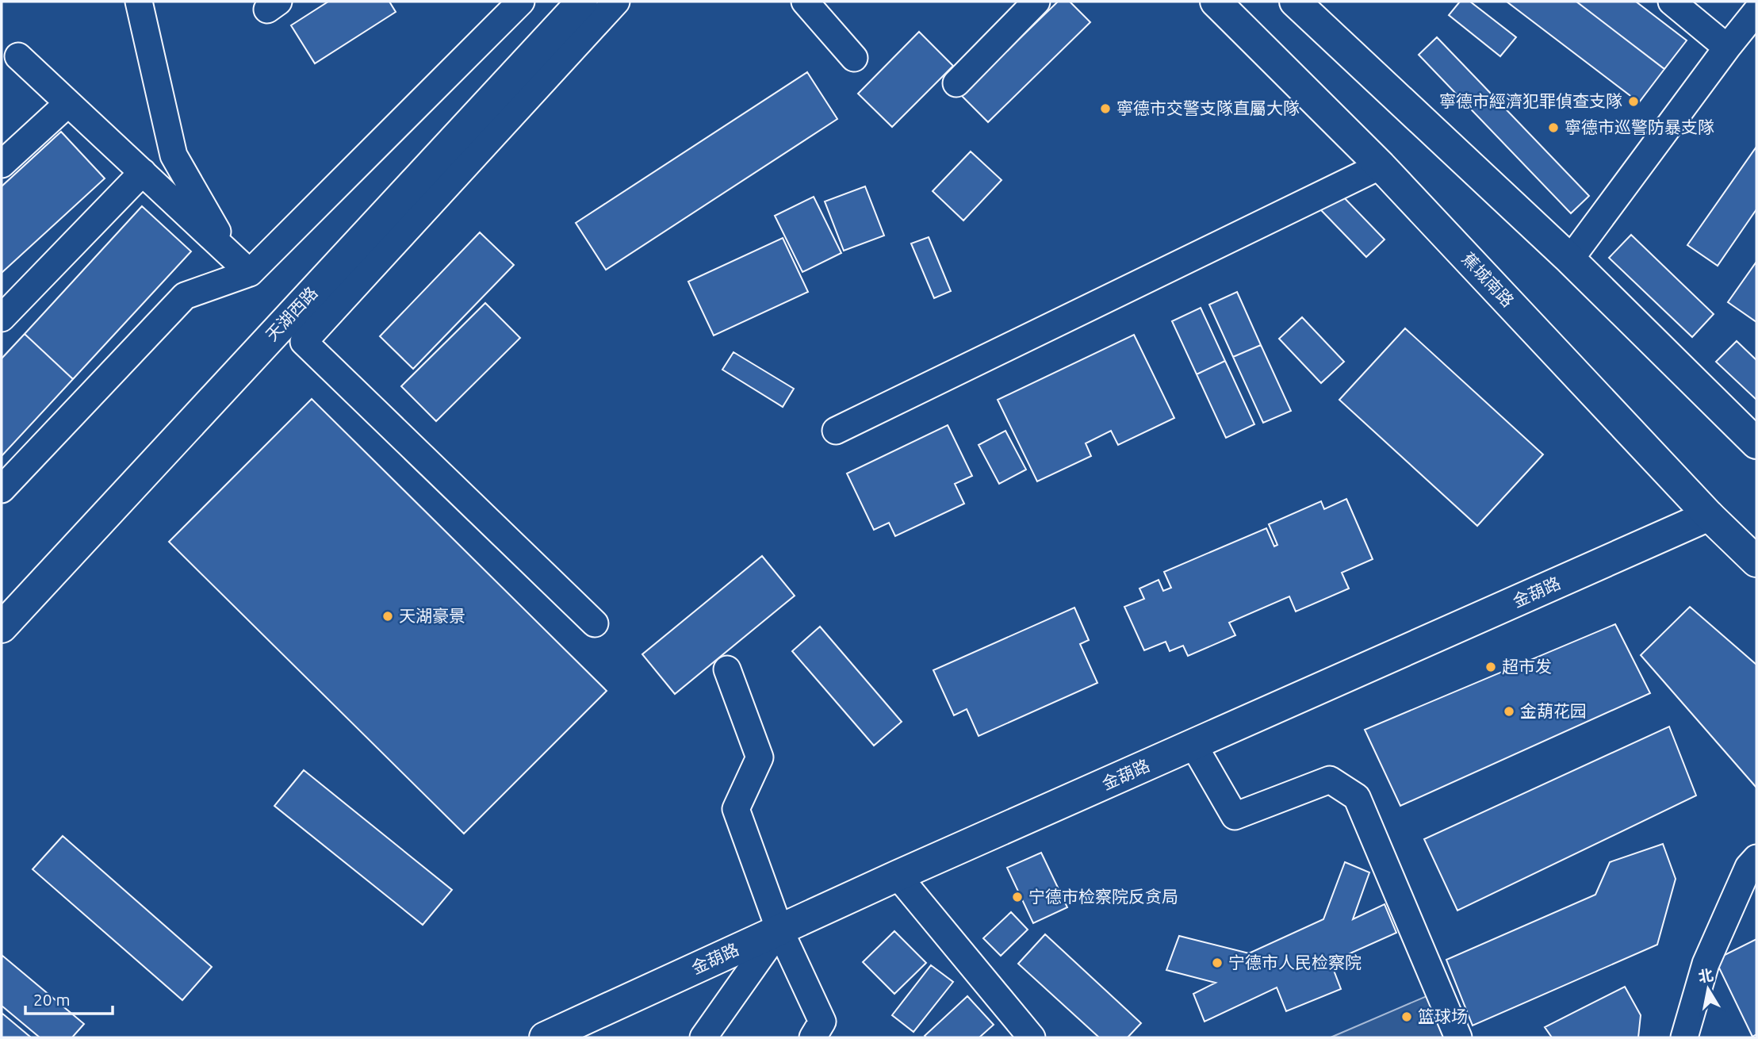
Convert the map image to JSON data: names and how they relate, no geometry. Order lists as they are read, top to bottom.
{
  "streets": {
    "main road": ["蕉城南路", "天湖西路", "金葫路"]
  },
  "crossings": [
    ["蕉城南路", "金葫路"]
  ],
  "places": [
    "寧德市經濟犯罪偵查支隊",
    "寧德市交警支隊直屬大隊",
    "寧德市巡警防暴支隊",
    "天湖豪景",
    "超市发",
    "金葫花园",
    "宁德市检察院反贪局",
    "宁德市人民检察院",
    "篮球场"
  ],
  "scale_bar": "20 m",
  "north": "top"
}
